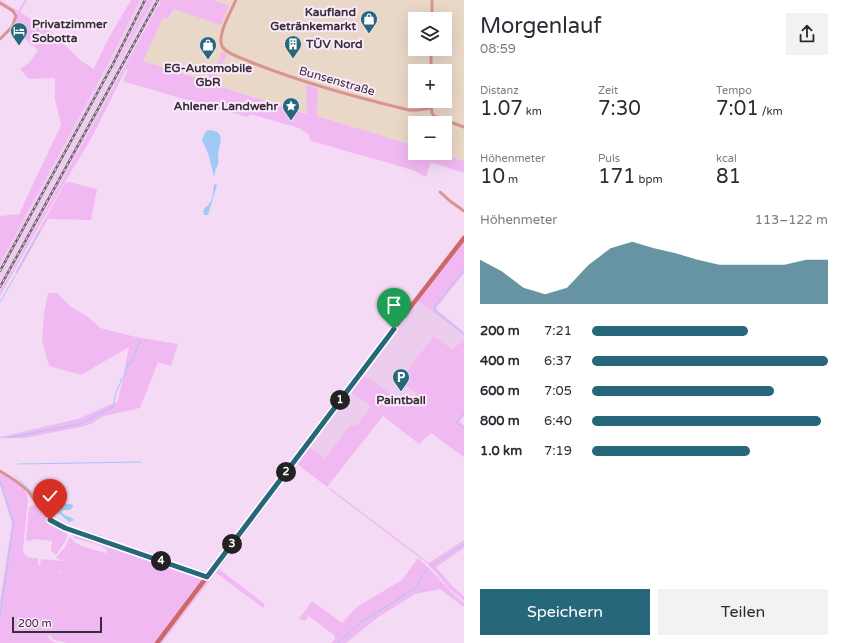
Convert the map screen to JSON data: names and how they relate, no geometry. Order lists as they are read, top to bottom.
{
  "streets": {
    "street": ["Bunsenstraße"]
  },
  "places": {
    "shop": ["Kaufland Getränkemarkt", "EG-Automobile GbR"],
    "hotel": ["Privatzimmer Sobotta"],
    "building": ["TÜV Nord"],
    "place": ["Ahlener Landwehr"],
    "parking": ["Paintball"]
  },
  "scale_bar": "200 m",
  "page": {
    "heading": ["Morgenlauf", "08:59"],
    "map_buttons": ["+", "−"],
    "stats": [
      ["Distanz", "1.07 km"],
      ["Zeit", "7:30"],
      ["Tempo", "7:01 /km"],
      ["Höhenmeter", "10 m"],
      ["Puls", "171 bpm"],
      ["kcal", "81"]
    ],
    "chart": ["Höhenmeter", "113–122 m"],
    "list": [
      {
        "name": "200 m",
        "note": "7:21"
      },
      {
        "name": "400 m",
        "note": "6:37"
      },
      {
        "name": "600 m",
        "note": "7:05"
      },
      {
        "name": "800 m",
        "note": "6:40"
      },
      {
        "name": "1.0 km",
        "note": "7:19"
      }
    ],
    "pins": [
      "1",
      "2",
      "3",
      "4"
    ],
    "buttons": ["Speichern", "Teilen"],
    "scale": "200 m"
  }
}
